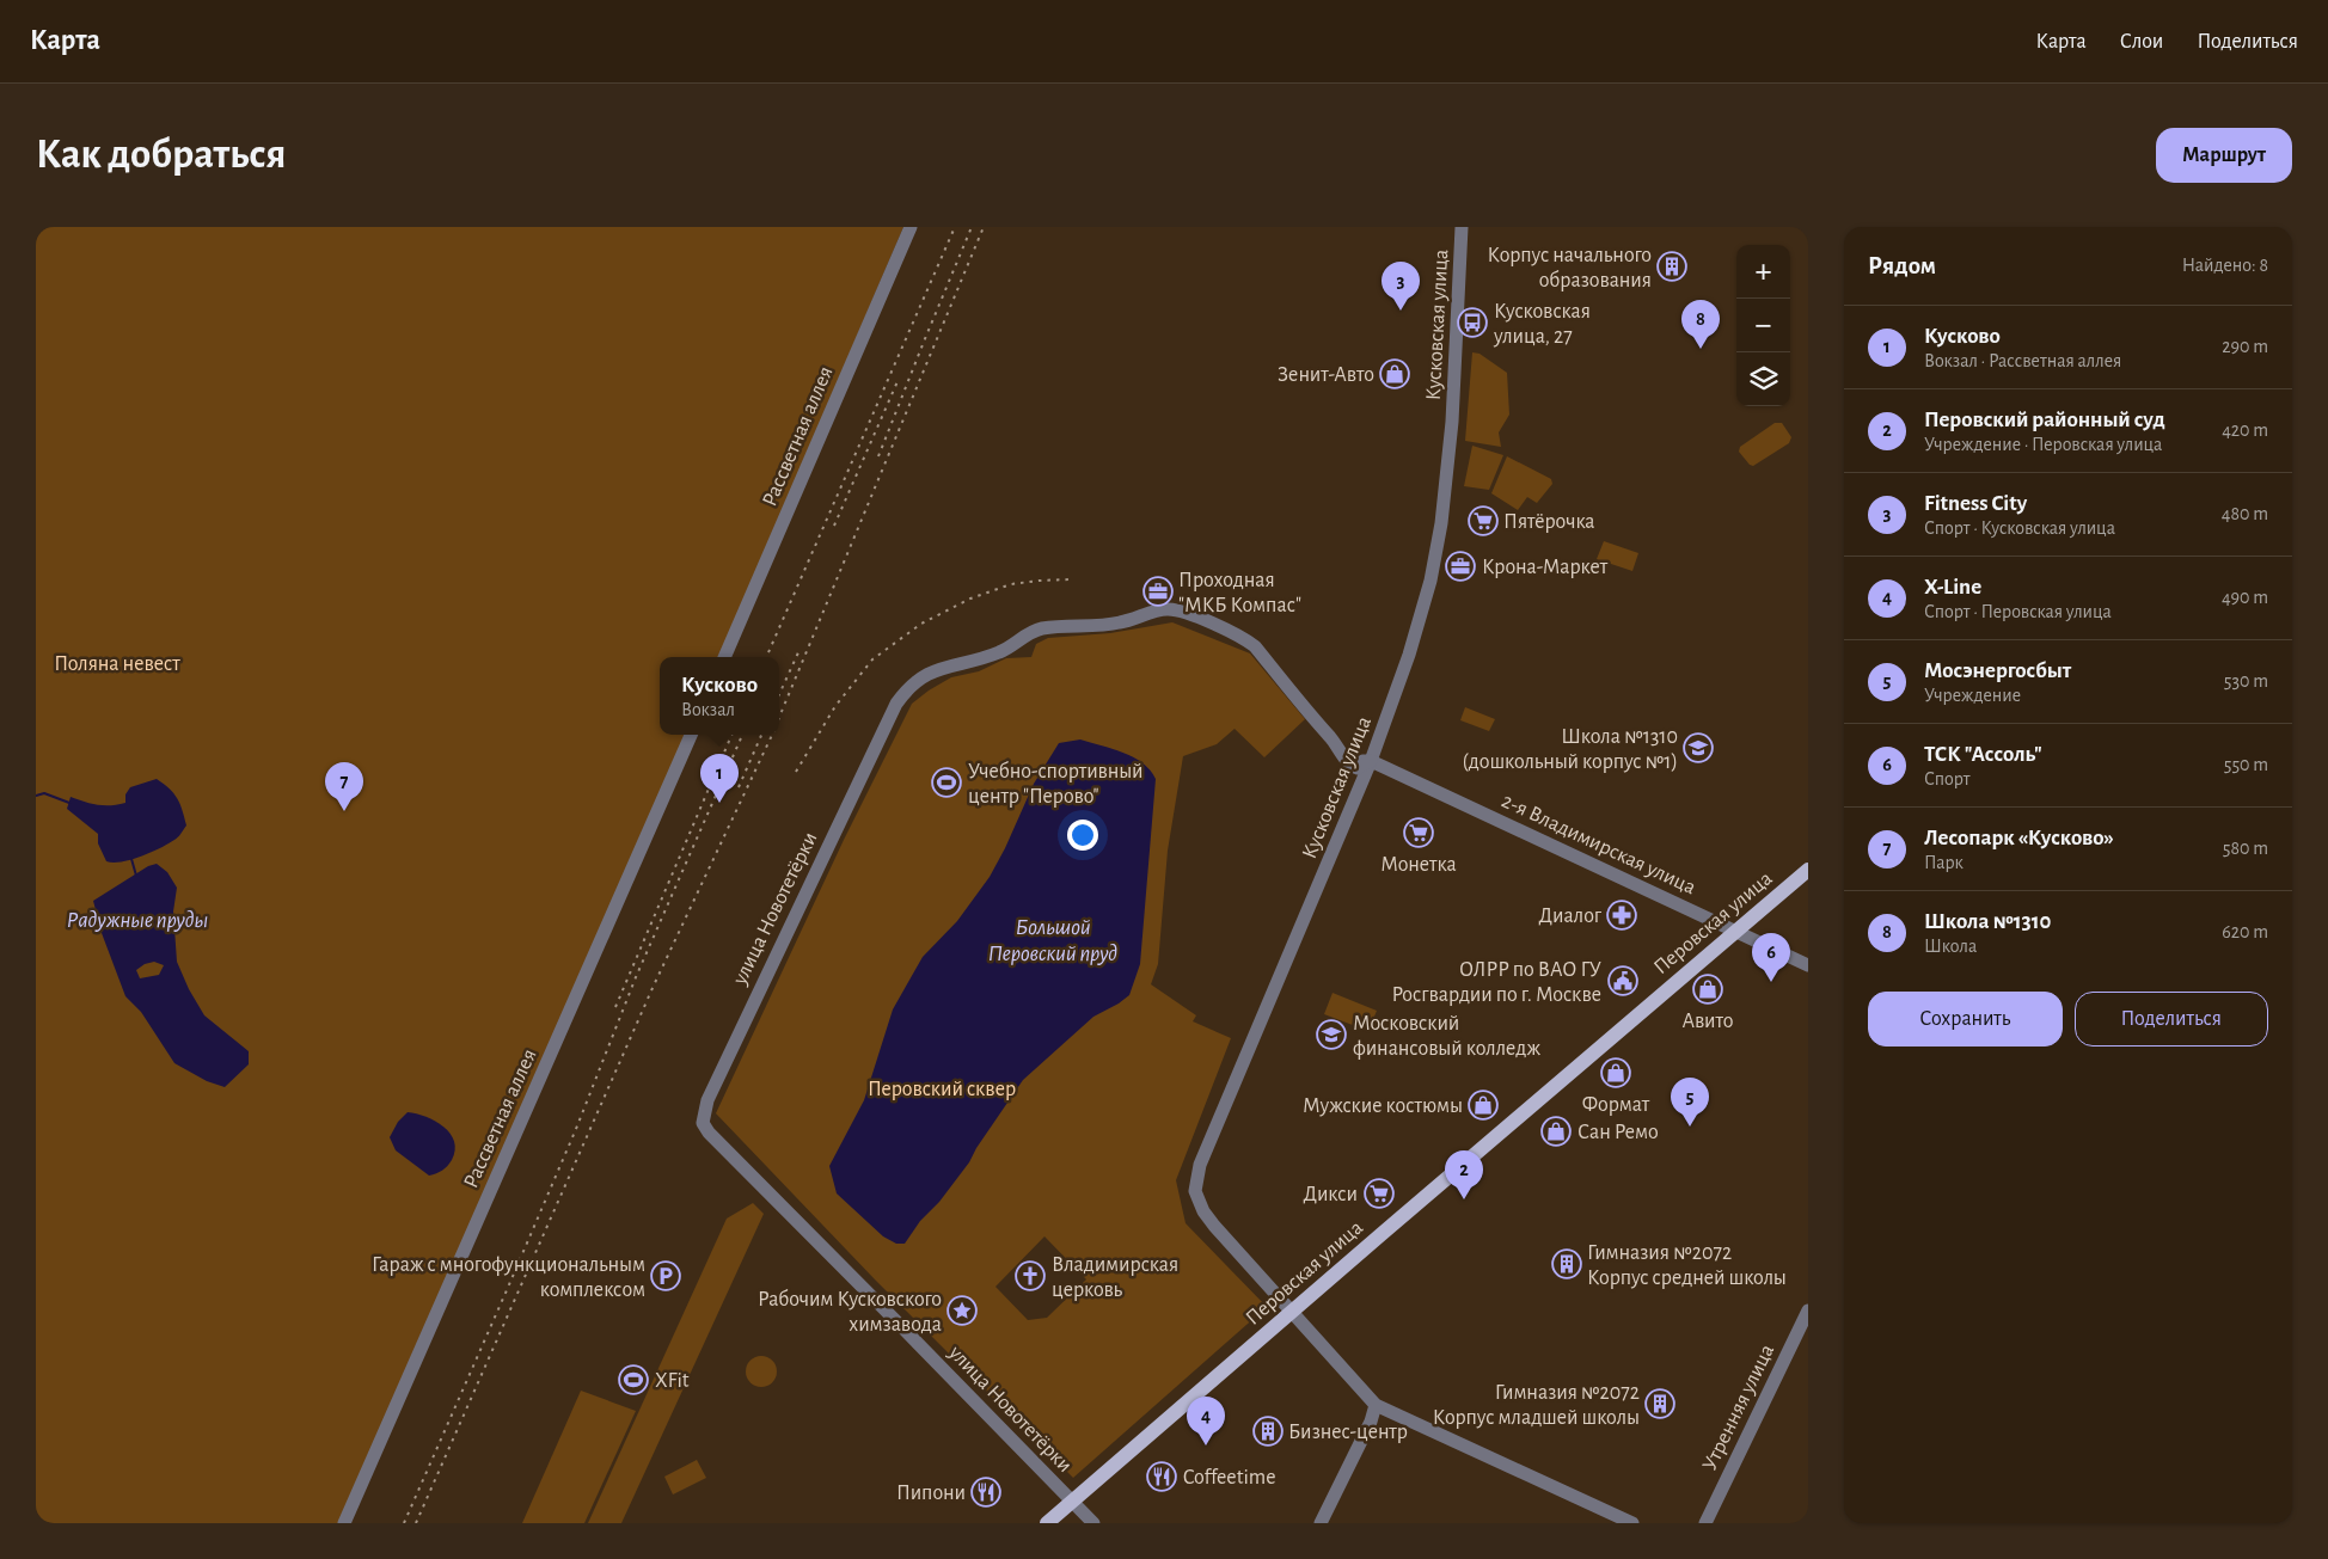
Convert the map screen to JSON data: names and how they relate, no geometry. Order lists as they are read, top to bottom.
{
  "streets": {
    "main road": ["Перовская улица"],
    "street": [
      "Кусковская улица",
      "Рассветная аллея",
      "2-я Владимирская улица",
      "улица Новотетёрки",
      "Утренняя улица"
    ]
  },
  "crossings": [
    ["Кусковская улица", "2-я Владимирская улица"],
    ["Кусковская улица", "улица Новотетёрки"],
    ["Кусковская улица", "Перовская улица"],
    ["2-я Владимирская улица", "улица Новотетёрки"],
    ["2-я Владимирская улица", "Перовская улица"],
    ["улица Новотетёрки", "Перовская улица"]
  ],
  "water": ["Радужные пруды", "Большой Перовский пруд"],
  "parks": ["Поляна невест", "Перовский сквер"],
  "places": {
    "building": [
      "Корпус начального образования",
      "Гимназия №2072 Корпус средней школы",
      "Гимназия №2072 Корпус младшей школы",
      "Бизнес-центр"
    ],
    "bus stop": ["Кусковская улица, 27"],
    "shop": [
      "Зенит-Авто",
      "Авито",
      "Формат",
      "Мужские костюмы",
      "Сан Ремо"
    ],
    "supermarket": ["Пятёрочка", "Монетка", "Дикси"],
    "office": ["Крона-Маркет", "Проходная \"МКБ Компас\""],
    "school or university": ["Школа №1310 (дошкольный корпус №1)", "Московский финансовый колледж"],
    "sports": ["Учебно-спортивный центр \"Перово\"", "XFit"],
    "pharmacy": ["Диалог"],
    "public building": ["ОЛРР по ВАО ГУ Росгвардии по г. Москве"],
    "parking": ["Гараж с многофункциональным комплексом"],
    "church": ["Владимирская церковь"],
    "place": ["Рабочим Кусковского химзавода"],
    "restaurant": ["Coffeetime", "Пипони"]
  },
  "page": {
    "header": "Карта",
    "nav": ["Карта", "Слои", "Поделиться"],
    "buttons": [
      "Маршрут",
      ["Сохранить", "Поделиться"]
    ],
    "title": "Как добраться",
    "heading": ["Рядом", "Найдено: 8"],
    "map_buttons": ["+", "−"],
    "pins": [
      "3",
      "8",
      "1",
      "7",
      "6",
      "5",
      "2",
      "4"
    ],
    "list": [
      {
        "mark": "1",
        "name": "Кусково",
        "note": "Вокзал · Рассветная аллея",
        "value": "290 m"
      },
      {
        "mark": "2",
        "name": "Перовский районный суд",
        "note": "Учреждение · Перовская улица",
        "value": "420 m"
      },
      {
        "mark": "3",
        "name": "Fitness City",
        "note": "Спорт · Кусковская улица",
        "value": "480 m"
      },
      {
        "mark": "4",
        "name": "X-Line",
        "note": "Спорт · Перовская улица",
        "value": "490 m"
      },
      {
        "mark": "5",
        "name": "Мосэнергосбыт",
        "note": "Учреждение",
        "value": "530 m"
      },
      {
        "mark": "6",
        "name": "ТСК \"Ассоль\"",
        "note": "Спорт",
        "value": "550 m"
      },
      {
        "mark": "7",
        "name": "Лесопарк «Кусково»",
        "note": "Парк",
        "value": "580 m"
      },
      {
        "mark": "8",
        "name": "Школа №1310",
        "note": "Школа",
        "value": "620 m"
      }
    ],
    "popup": ["Кусково", "Вокзал"]
  }
}
